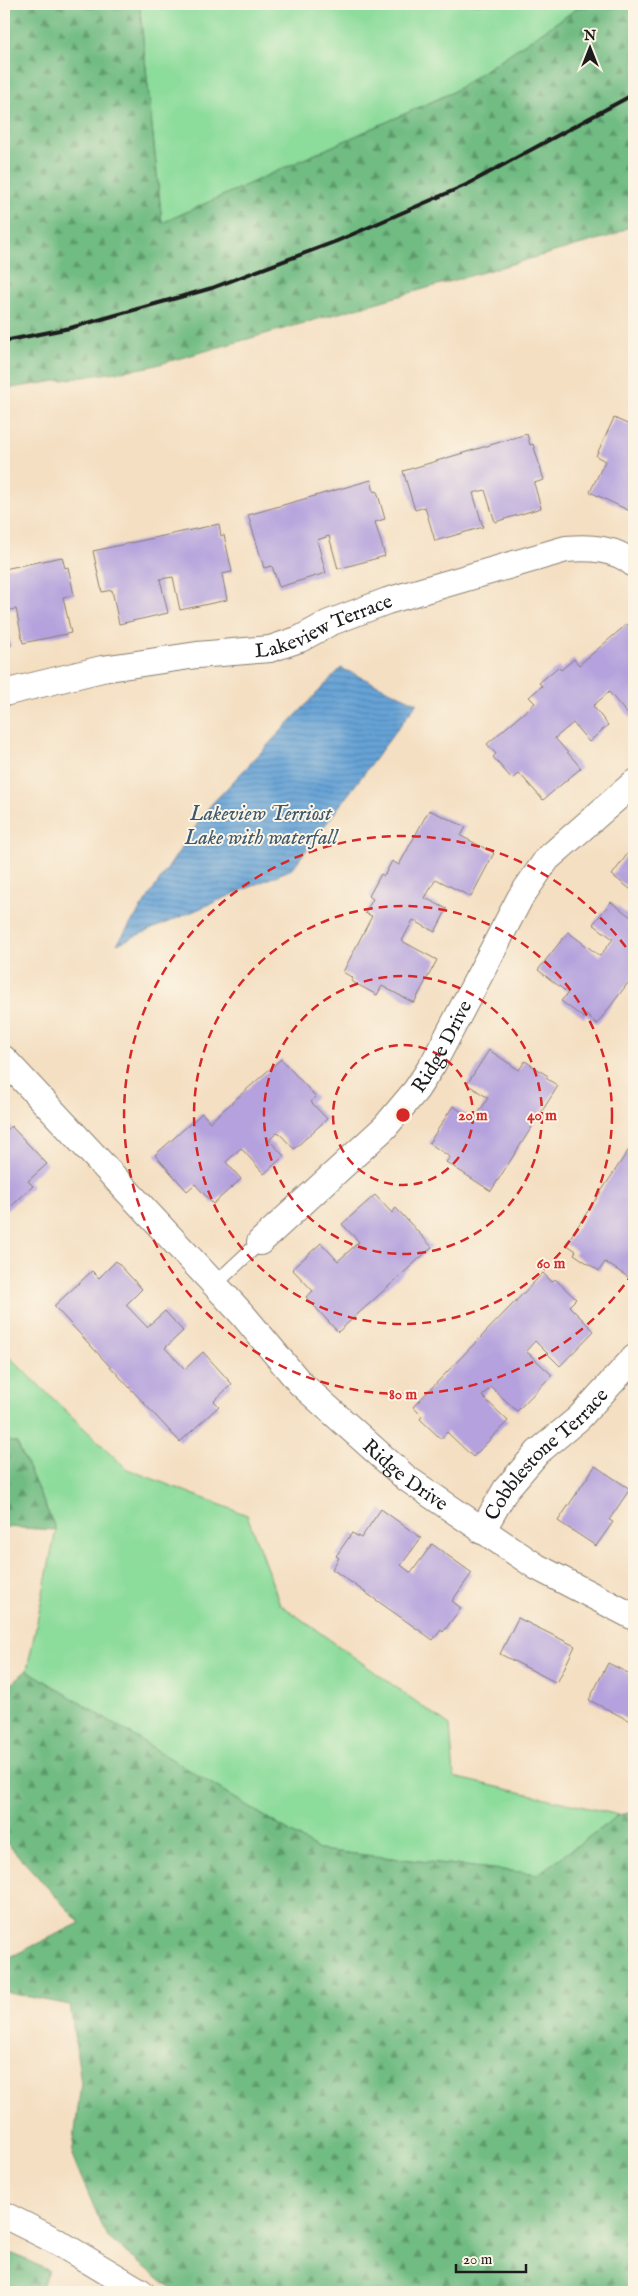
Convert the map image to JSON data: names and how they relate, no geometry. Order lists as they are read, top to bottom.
{
  "streets": {
    "street": ["Lakeview Terrace", "Ridge Drive", "Cobblestone Terrace"]
  },
  "crossings": [
    ["Ridge Drive", "Cobblestone Terrace"]
  ],
  "water": ["Lakeview Terriost Lake with waterfall"],
  "scale_bar": "20 m",
  "north": "top",
  "rings": [
    "20 m",
    "40 m",
    "60 m",
    "80 m"
  ]
}
